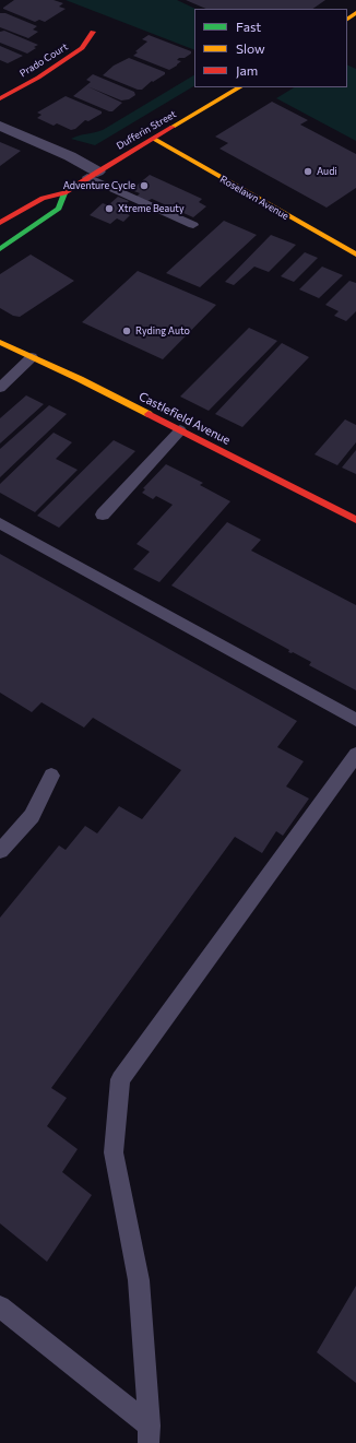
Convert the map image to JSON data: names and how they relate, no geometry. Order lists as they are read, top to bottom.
{
  "streets": {
    "street": [
      "Prado Court",
      "Dufferin Street",
      "Roselawn Avenue",
      "Castlefield Avenue"
    ]
  },
  "crossings": [
    ["Dufferin Street", "Roselawn Avenue"]
  ],
  "places": [
    "Audi",
    "Adventure Cycle",
    "Xtreme Beauty",
    "Ryding Auto"
  ],
  "legend": ["Fast", "Slow", "Jam"]
}
